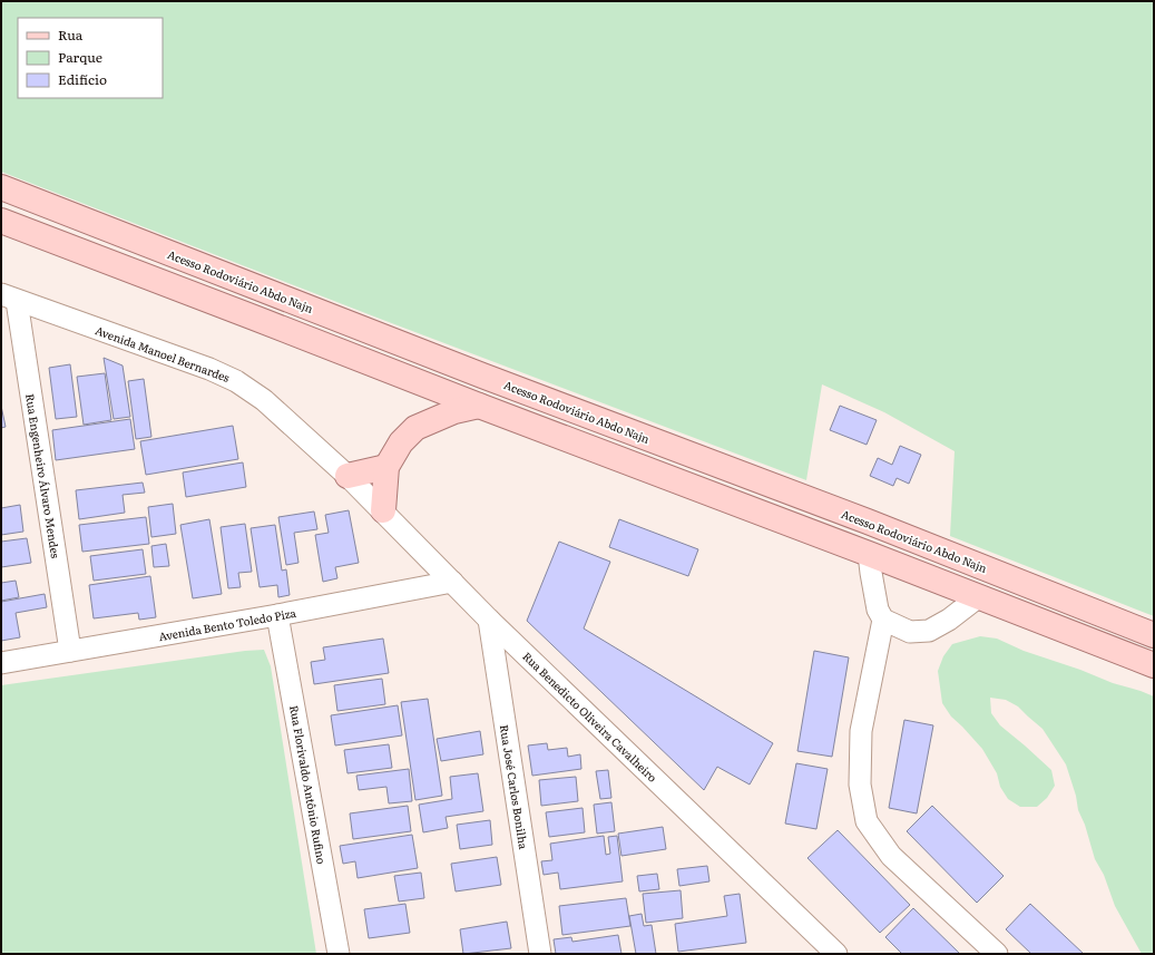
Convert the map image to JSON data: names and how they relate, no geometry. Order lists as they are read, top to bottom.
{
  "streets": {
    "main road": ["Acesso Rodoviário Abdo Najn"],
    "street": [
      "Avenida Manoel Bernardes",
      "Rua Engenheiro Álvaro Mendes",
      "Avenida Bento Toledo Piza",
      "Rua Benedicto Oliveira Cavalheiro",
      "Rua Florivaldo Antônio Rufino",
      "Rua José Carlos Bonilha"
    ]
  },
  "crossings": [
    ["Avenida Manoel Bernardes", "Rua Engenheiro Álvaro Mendes"],
    ["Avenida Manoel Bernardes", "Rua Benedicto Oliveira Cavalheiro"],
    ["Rua Engenheiro Álvaro Mendes", "Avenida Bento Toledo Piza"],
    ["Avenida Bento Toledo Piza", "Rua Benedicto Oliveira Cavalheiro"],
    ["Avenida Bento Toledo Piza", "Rua Florivaldo Antônio Rufino"],
    ["Rua Benedicto Oliveira Cavalheiro", "Rua José Carlos Bonilha"]
  ],
  "legend": ["Rua", "Parque", "Edifício"]
}
